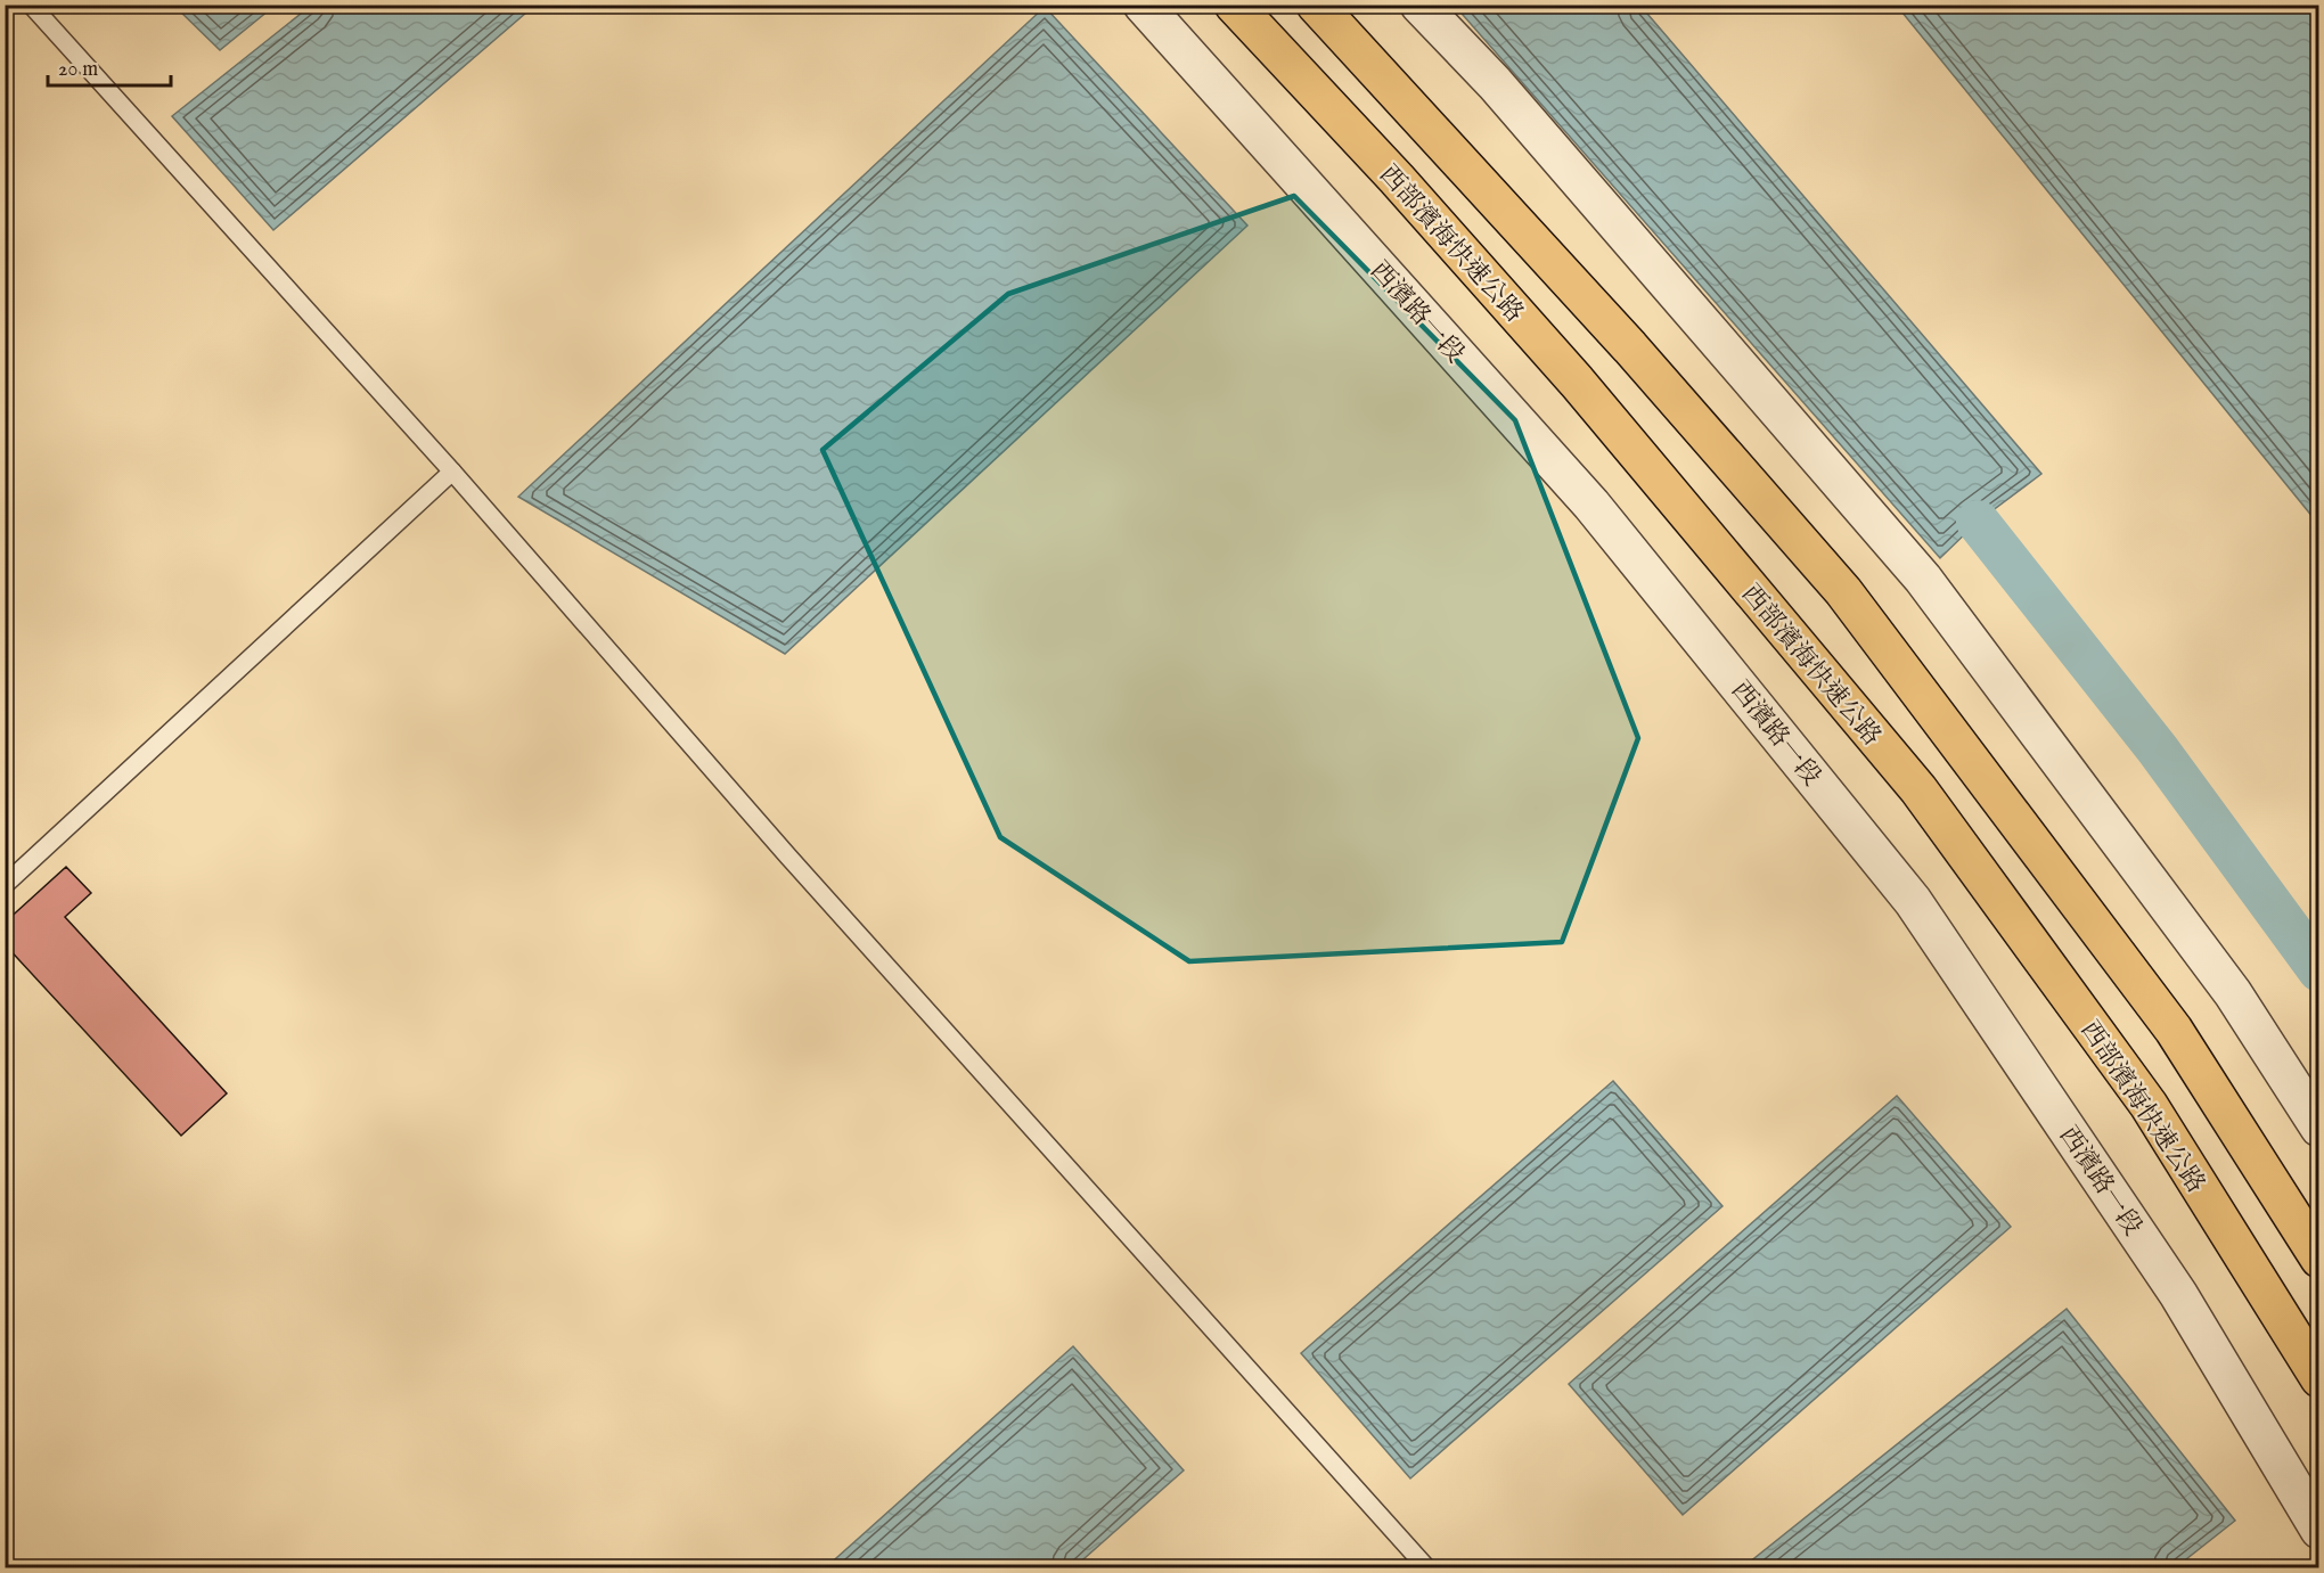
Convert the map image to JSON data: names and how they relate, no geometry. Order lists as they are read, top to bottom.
{
  "streets": {
    "highway": ["西部濱海快速公路"],
    "street": ["西濱路一段"]
  },
  "scale_bar": "20 m"
}
